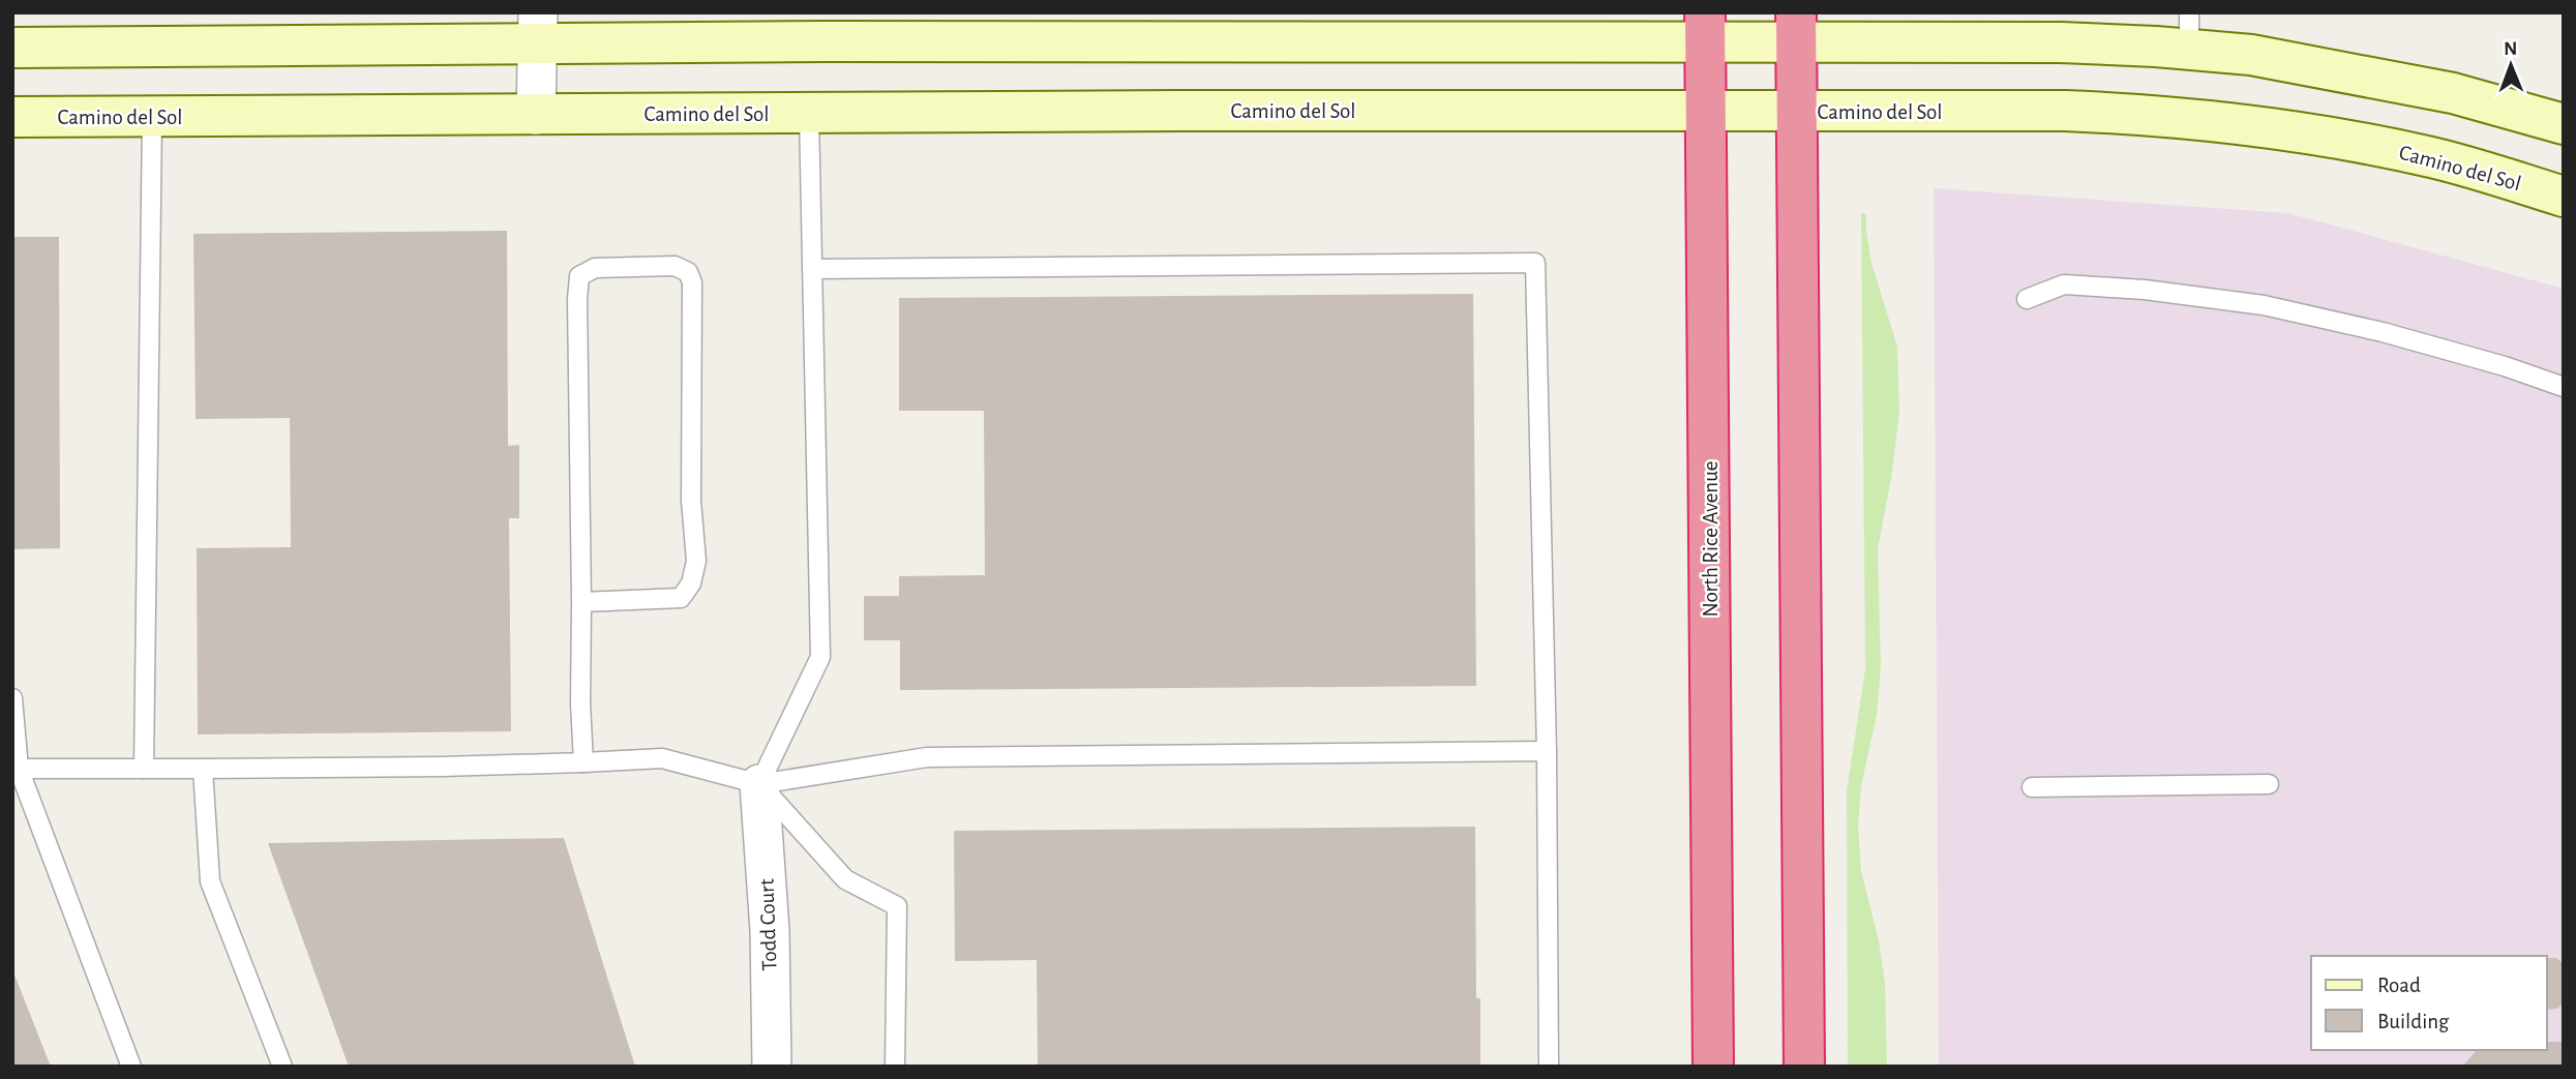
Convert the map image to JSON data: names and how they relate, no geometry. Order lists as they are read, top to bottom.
{
  "streets": {
    "highway": ["North Rice Avenue"],
    "street": ["Camino del Sol", "Todd Court"]
  },
  "crossings": [
    ["Camino del Sol", "North Rice Avenue"]
  ],
  "legend": ["Road", "Building"],
  "north": "top"
}
